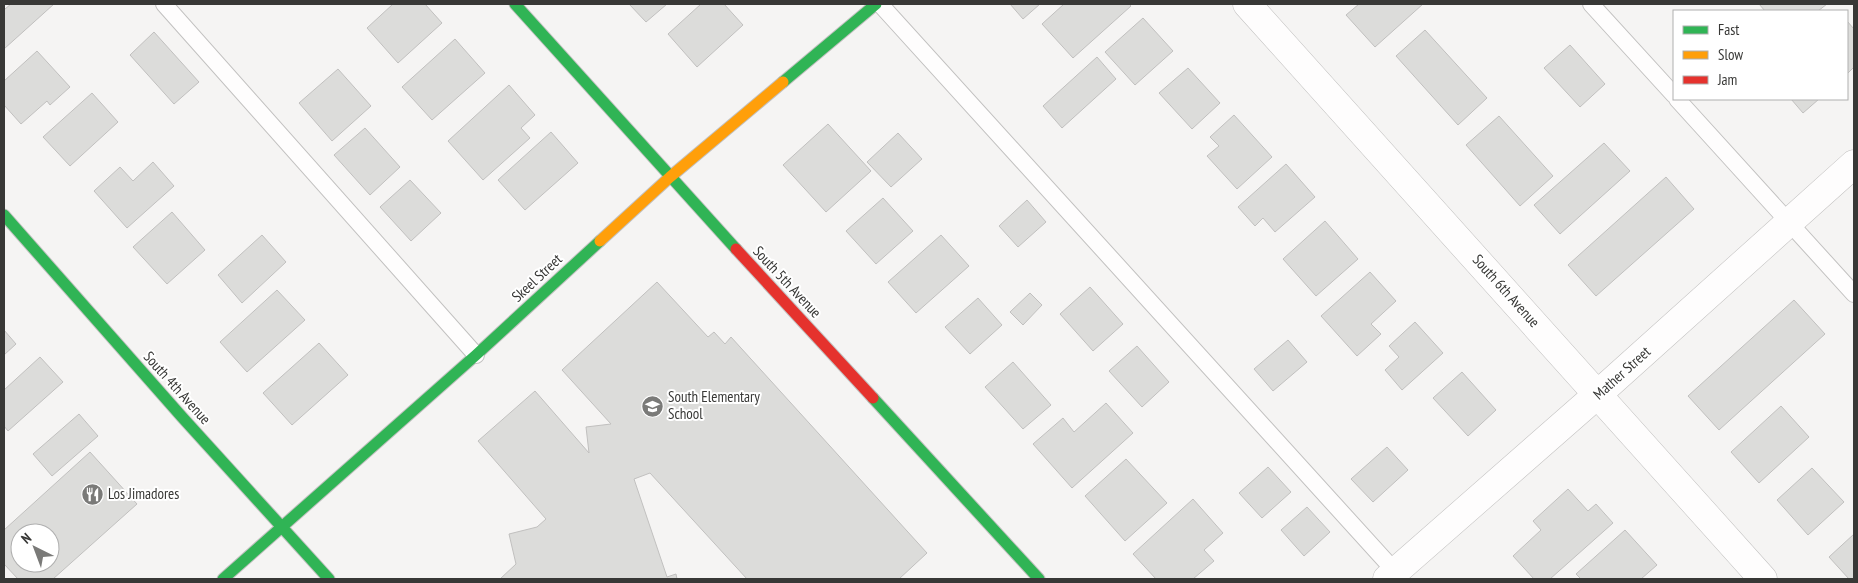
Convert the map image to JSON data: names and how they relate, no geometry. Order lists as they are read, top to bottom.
{
  "streets": {
    "street": [
      "Skeel Street",
      "South 5th Avenue",
      "South 6th Avenue",
      "Mather Street",
      "South 4th Avenue"
    ]
  },
  "crossings": [
    ["Skeel Street", "South 5th Avenue"],
    ["Skeel Street", "South 4th Avenue"],
    ["South 6th Avenue", "Mather Street"]
  ],
  "places": {
    "school or university": ["South Elementary School"],
    "restaurant": ["Los Jimadores"]
  },
  "legend": ["Fast", "Slow", "Jam"],
  "north": "top left"
}
